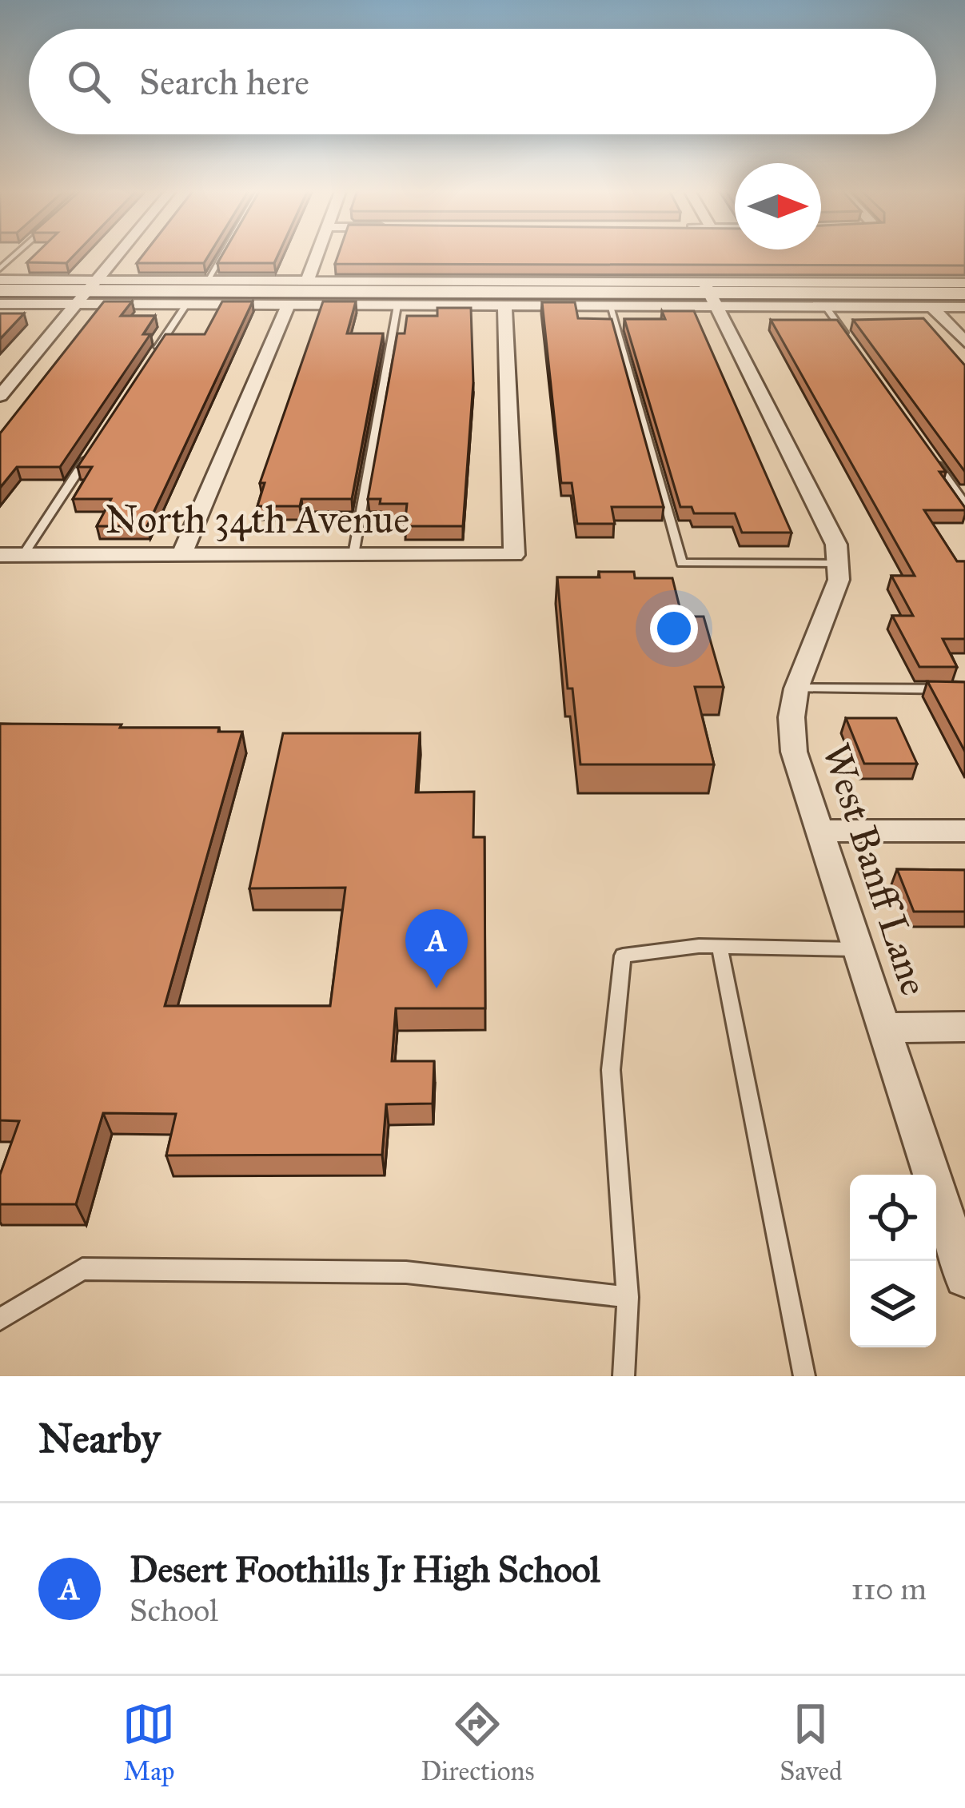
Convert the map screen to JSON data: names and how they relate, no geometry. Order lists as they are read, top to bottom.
{
  "streets": {
    "street": ["North 34th Avenue", "West Banff Lane"]
  },
  "north": "right",
  "page": {
    "search": "Search here",
    "pins": "A",
    "heading": "Nearby",
    "list": [
      {
        "mark": "A",
        "name": "Desert Foothills Jr High School",
        "note": "School",
        "value": "110 m"
      }
    ],
    "nav": ["Map", "Directions", "Saved"]
  }
}
